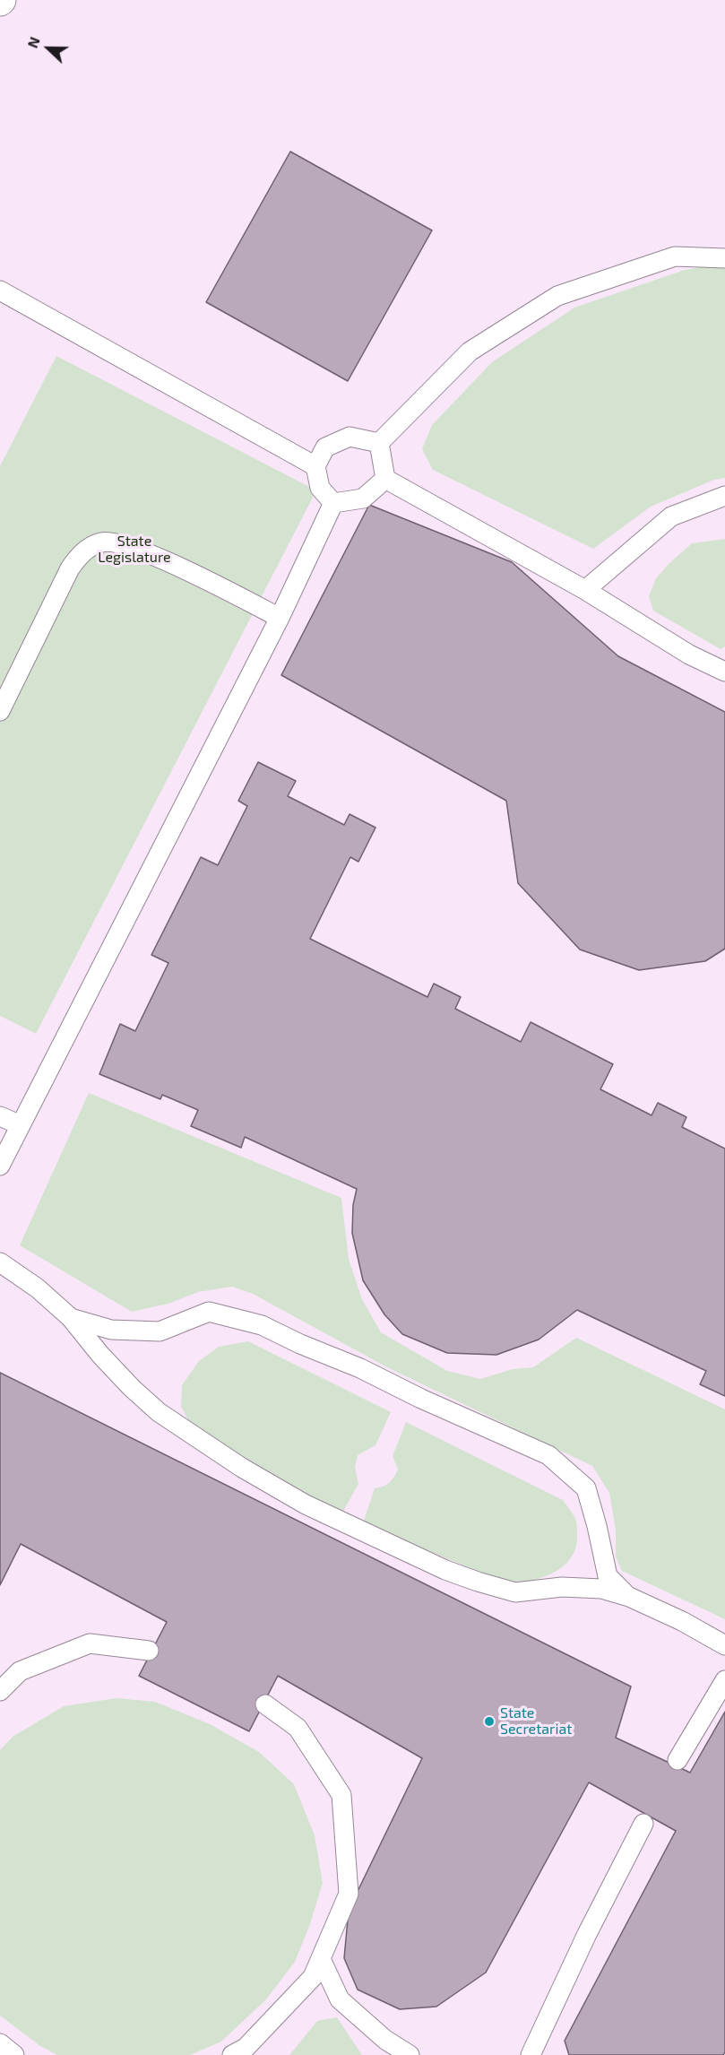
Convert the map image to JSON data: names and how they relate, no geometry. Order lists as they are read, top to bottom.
{
  "parks": ["State Legislature"],
  "places": ["State Secretariat"],
  "north": "left"
}
